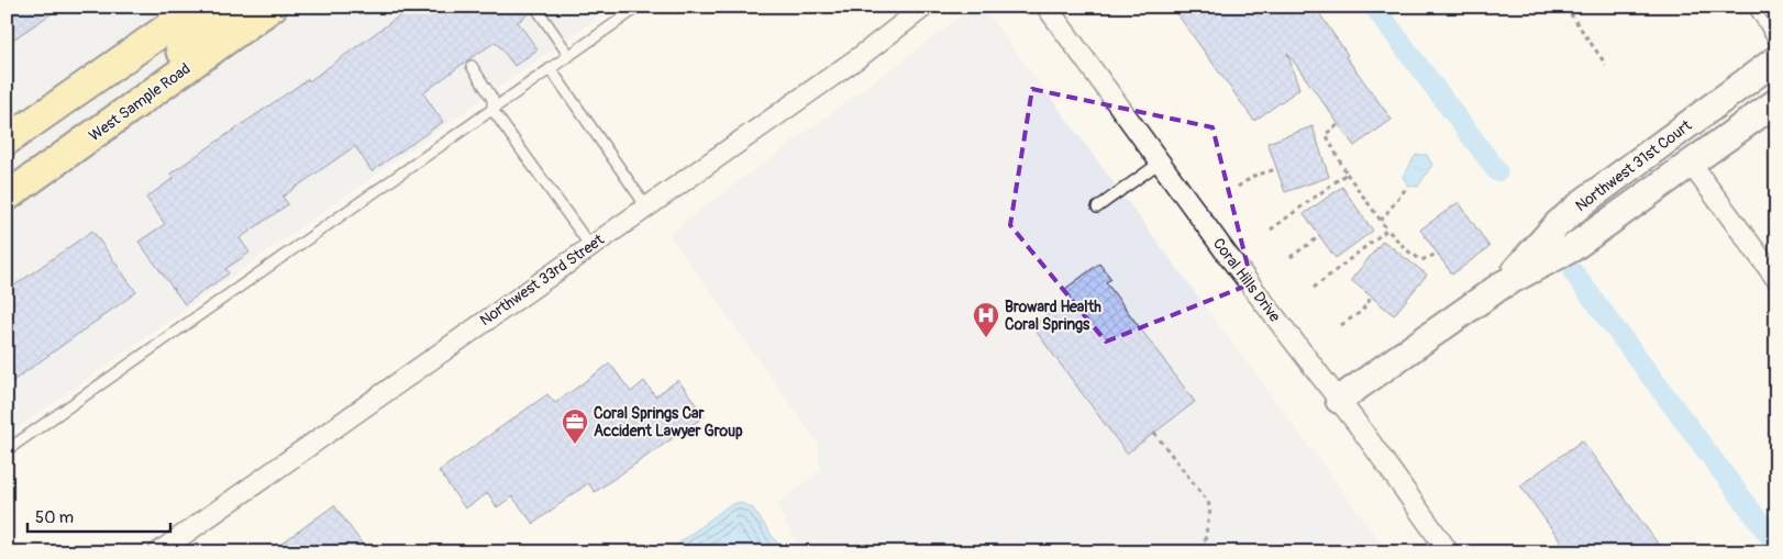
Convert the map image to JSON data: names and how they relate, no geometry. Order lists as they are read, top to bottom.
{
  "streets": {
    "main road": ["West Sample Road"],
    "street": ["Northwest 31st Court", "Northwest 33rd Street", "Coral Hills Drive"]
  },
  "crossings": [
    ["Northwest 31st Court", "Coral Hills Drive"]
  ],
  "places": {
    "hospital": ["Broward Health Coral Springs"],
    "office": ["Coral Springs Car Accident Lawyer Group"]
  },
  "scale_bar": "50 m"
}
